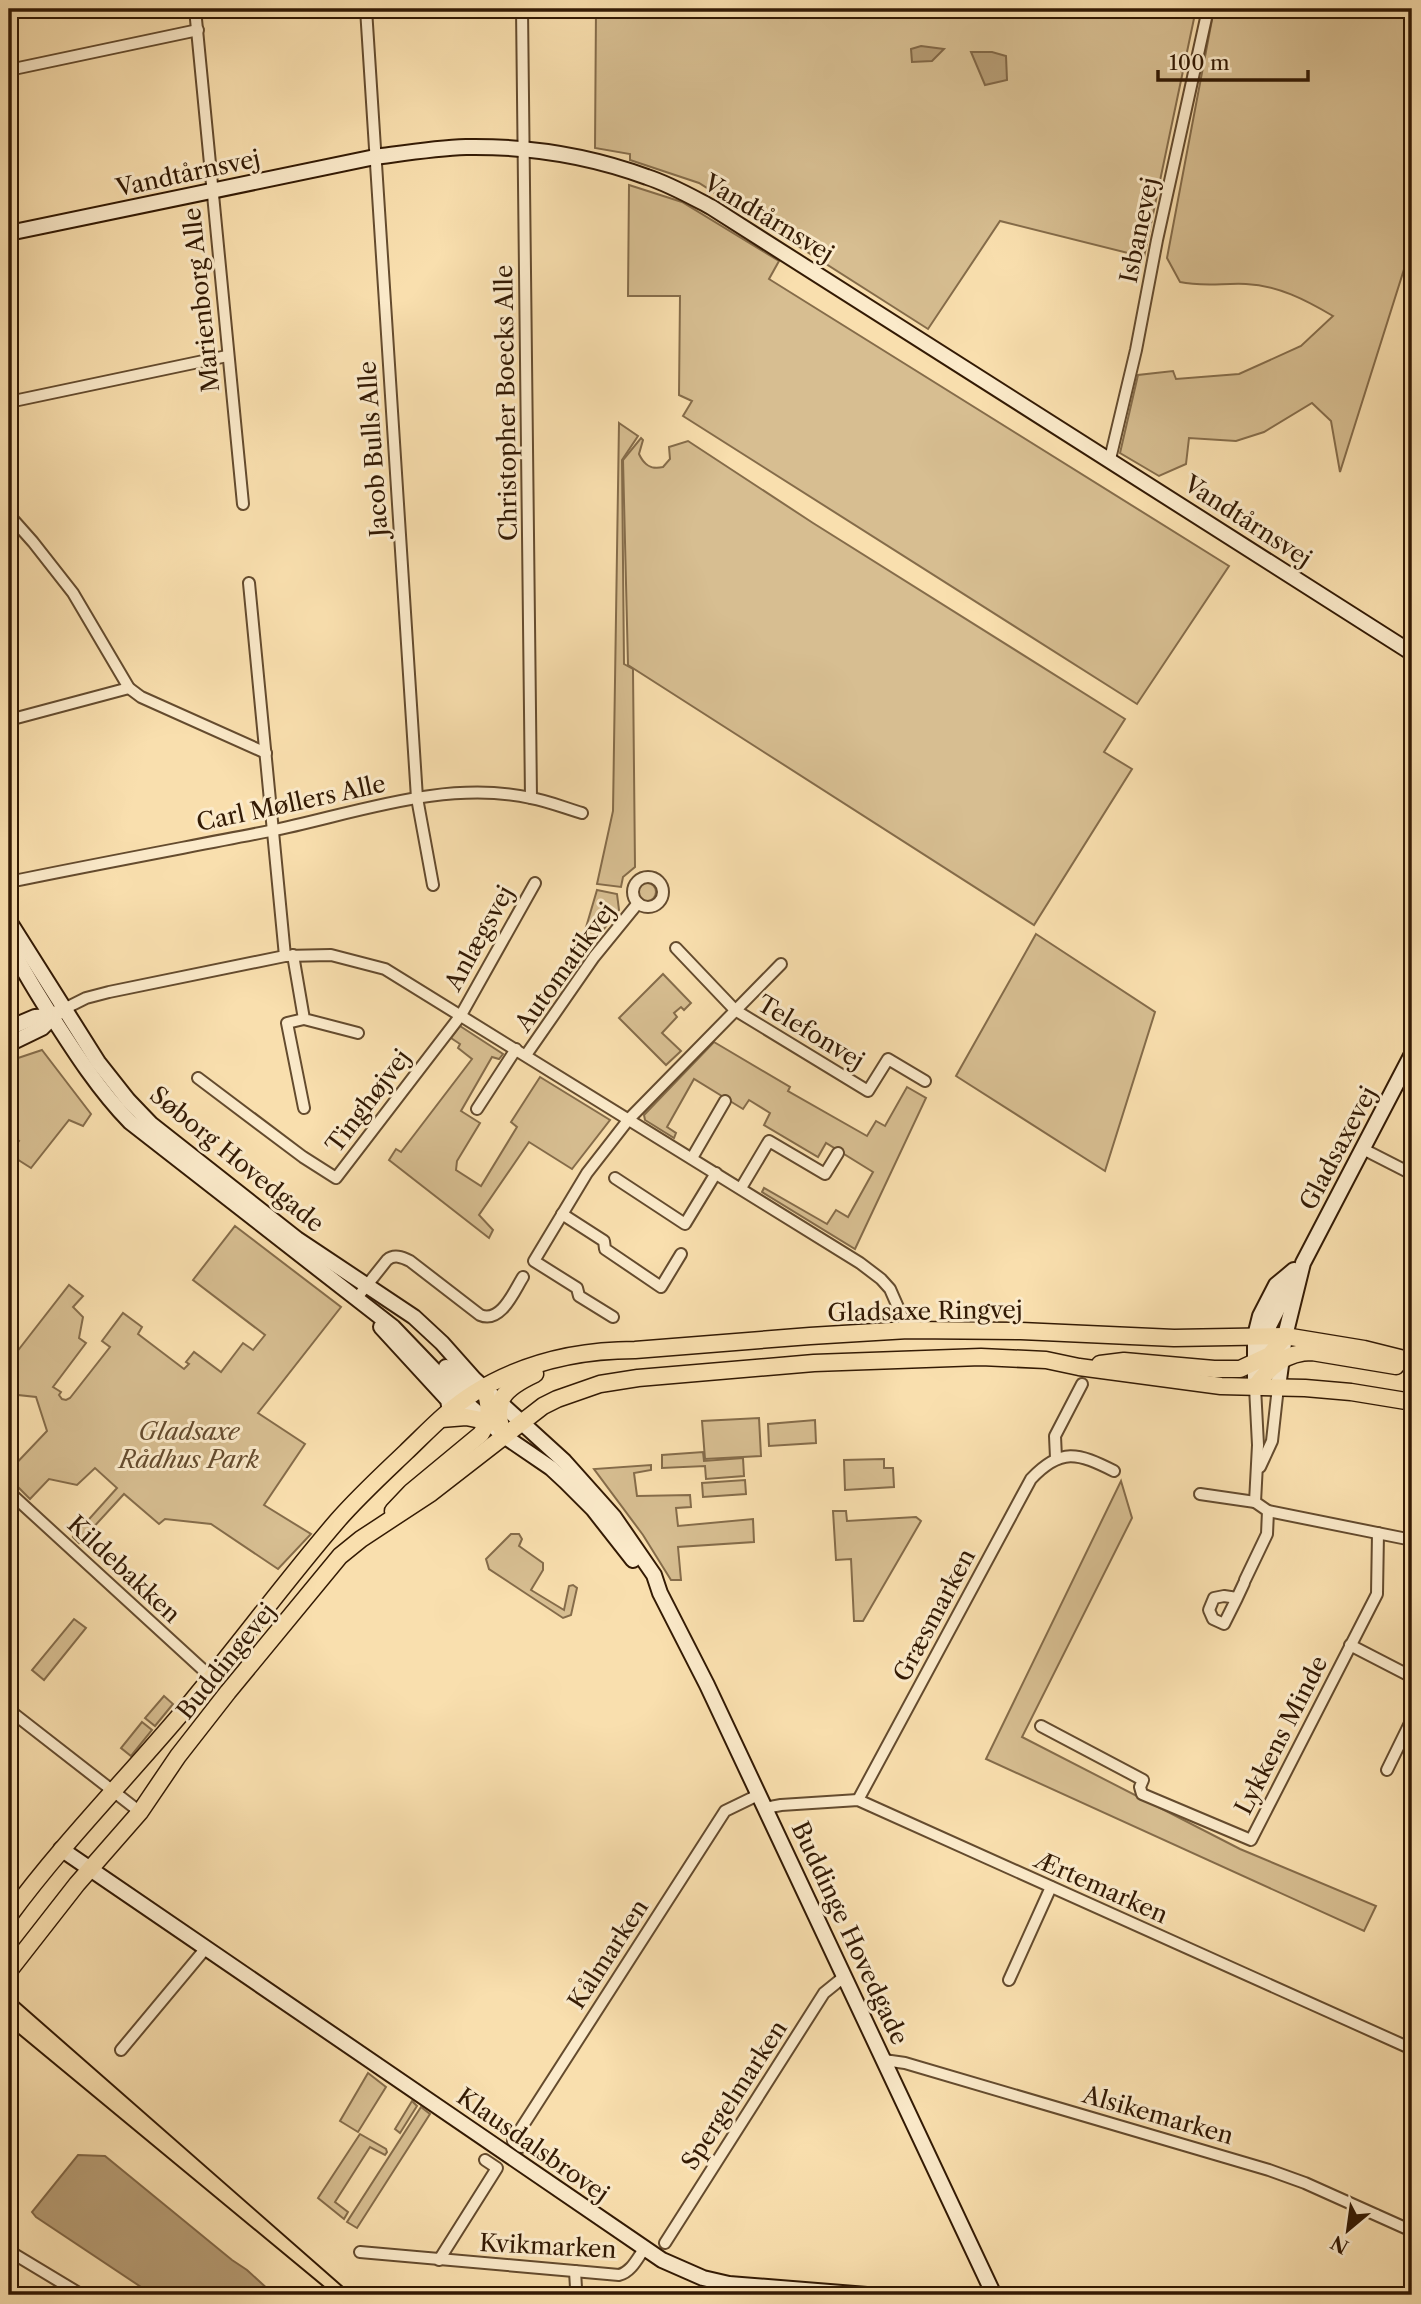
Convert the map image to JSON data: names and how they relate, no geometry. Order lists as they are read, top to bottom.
{
  "streets": {
    "main road": ["Gladsaxe Ringvej", "Buddingevej"],
    "street": [
      "Vandtårnsvej",
      "Isbanevej",
      "Marienborg Alle",
      "Christopher Boecks Alle",
      "Jacob Bulls Alle",
      "Carl Møllers Alle",
      "Anlægsvej",
      "Automatikvej",
      "Telefonvej",
      "Tinghøjvej",
      "Gladsaxevej",
      "Søborg Hovedgade",
      "Kildebakken",
      "Græsmarken",
      "Lykkens Minde",
      "Ærtemarken",
      "Buddinge Hovedgade",
      "Kålmarken",
      "Spergelmarken",
      "Alsikemarken",
      "Klausdalsbrovej",
      "Kvikmarken"
    ]
  },
  "crossings": [
    ["Vandtårnsvej", "Isbanevej"],
    ["Vandtårnsvej", "Marienborg Alle"],
    ["Vandtårnsvej", "Christopher Boecks Alle"],
    ["Vandtårnsvej", "Jacob Bulls Alle"],
    ["Christopher Boecks Alle", "Carl Møllers Alle"],
    ["Jacob Bulls Alle", "Carl Møllers Alle"],
    ["Anlægsvej", "Tinghøjvej"],
    ["Gladsaxevej", "Gladsaxe Ringvej"],
    ["Søborg Hovedgade", "Gladsaxe Ringvej"],
    ["Søborg Hovedgade", "Buddingevej"],
    ["Søborg Hovedgade", "Buddinge Hovedgade"],
    ["Gladsaxe Ringvej", "Buddingevej"],
    ["Gladsaxe Ringvej", "Buddinge Hovedgade"],
    ["Kildebakken", "Buddingevej"],
    ["Græsmarken", "Ærtemarken"],
    ["Buddingevej", "Buddinge Hovedgade"],
    ["Buddingevej", "Klausdalsbrovej"],
    ["Ærtemarken", "Buddinge Hovedgade"],
    ["Buddinge Hovedgade", "Kålmarken"],
    ["Buddinge Hovedgade", "Spergelmarken"],
    ["Buddinge Hovedgade", "Alsikemarken"],
    ["Klausdalsbrovej", "Kvikmarken"]
  ],
  "parks": ["Gladsaxe Rådhus Park"],
  "scale_bar": "100 m",
  "north": "bottom left"
}
